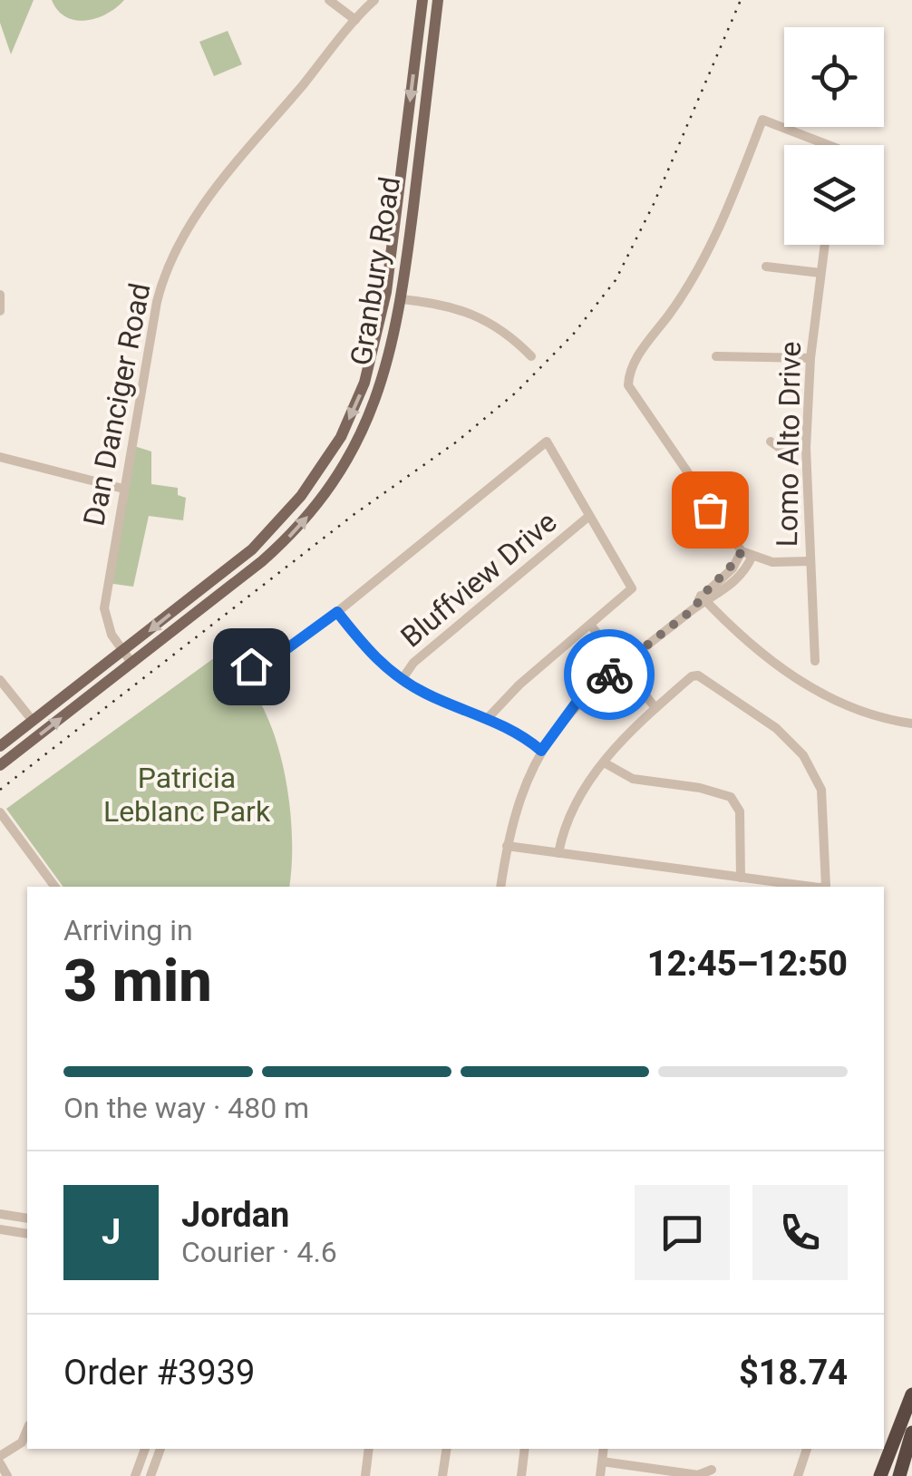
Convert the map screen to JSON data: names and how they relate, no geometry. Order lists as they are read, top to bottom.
{
  "streets": {
    "main road": ["Granbury Road"],
    "street": ["Dan Danciger Road", "Lomo Alto Drive", "Bluffview Drive"]
  },
  "crossings": [
    ["Granbury Road", "Dan Danciger Road"]
  ],
  "parks": ["Patricia Leblanc Park"],
  "page": {
    "heading": ["3 min", "Arriving in", "12:45–12:50"],
    "panel": [
      "Jordan",
      "Courier · 4.6",
      "Order #3939",
      "$18.74"
    ],
    "bar": "On the way · 480 m",
    "round": "J"
  }
}
